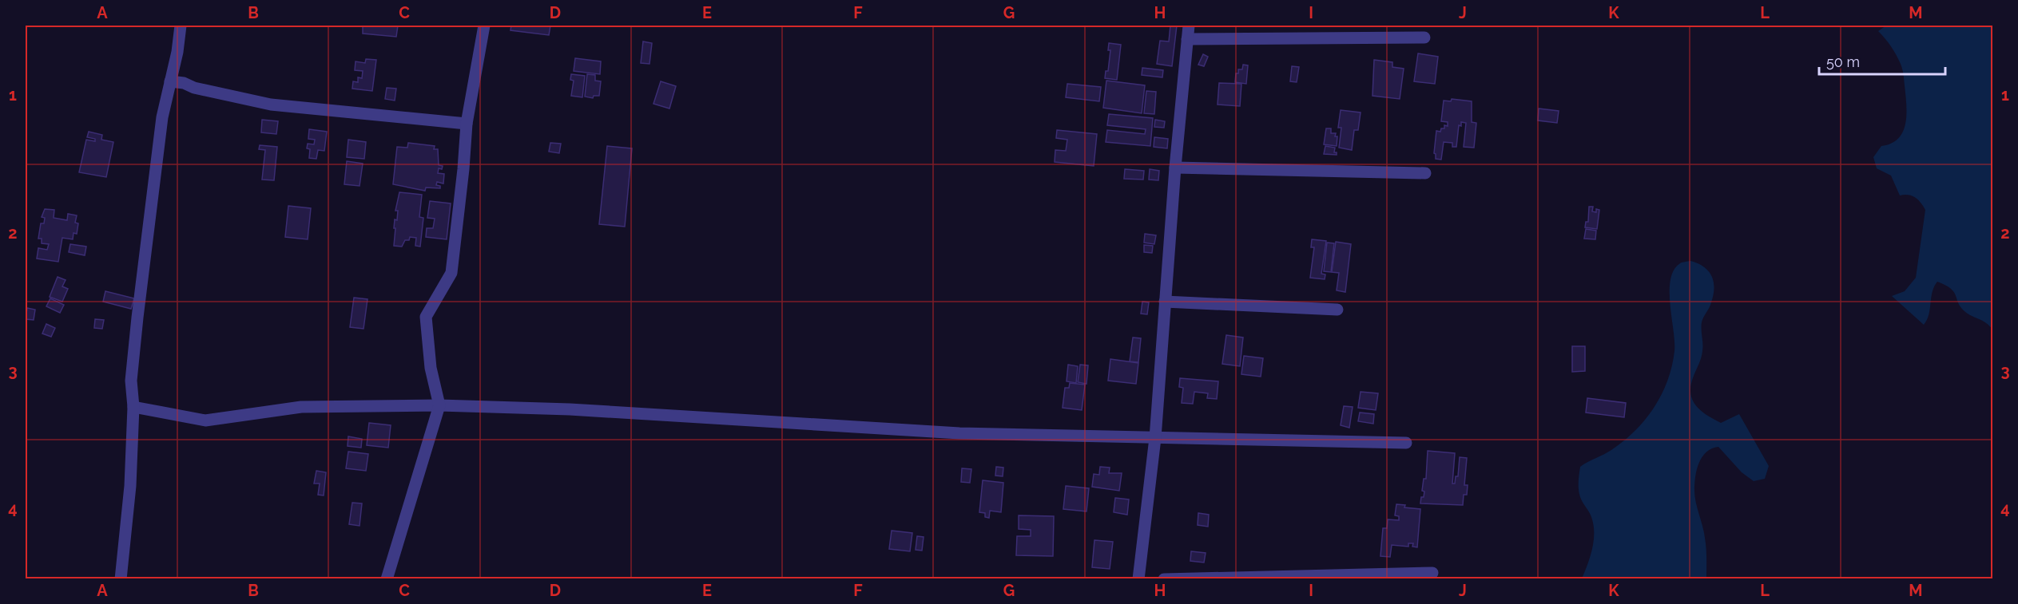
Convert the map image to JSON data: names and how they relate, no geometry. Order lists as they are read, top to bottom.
{
  "scale_bar": "50 m",
  "grid": {
    "columns": [
      "A",
      "B",
      "C",
      "D",
      "E",
      "F",
      "G",
      "H",
      "I",
      "J",
      "K",
      "L",
      "M"
    ],
    "rows": [
      "1",
      "2",
      "3",
      "4"
    ]
  }
}
